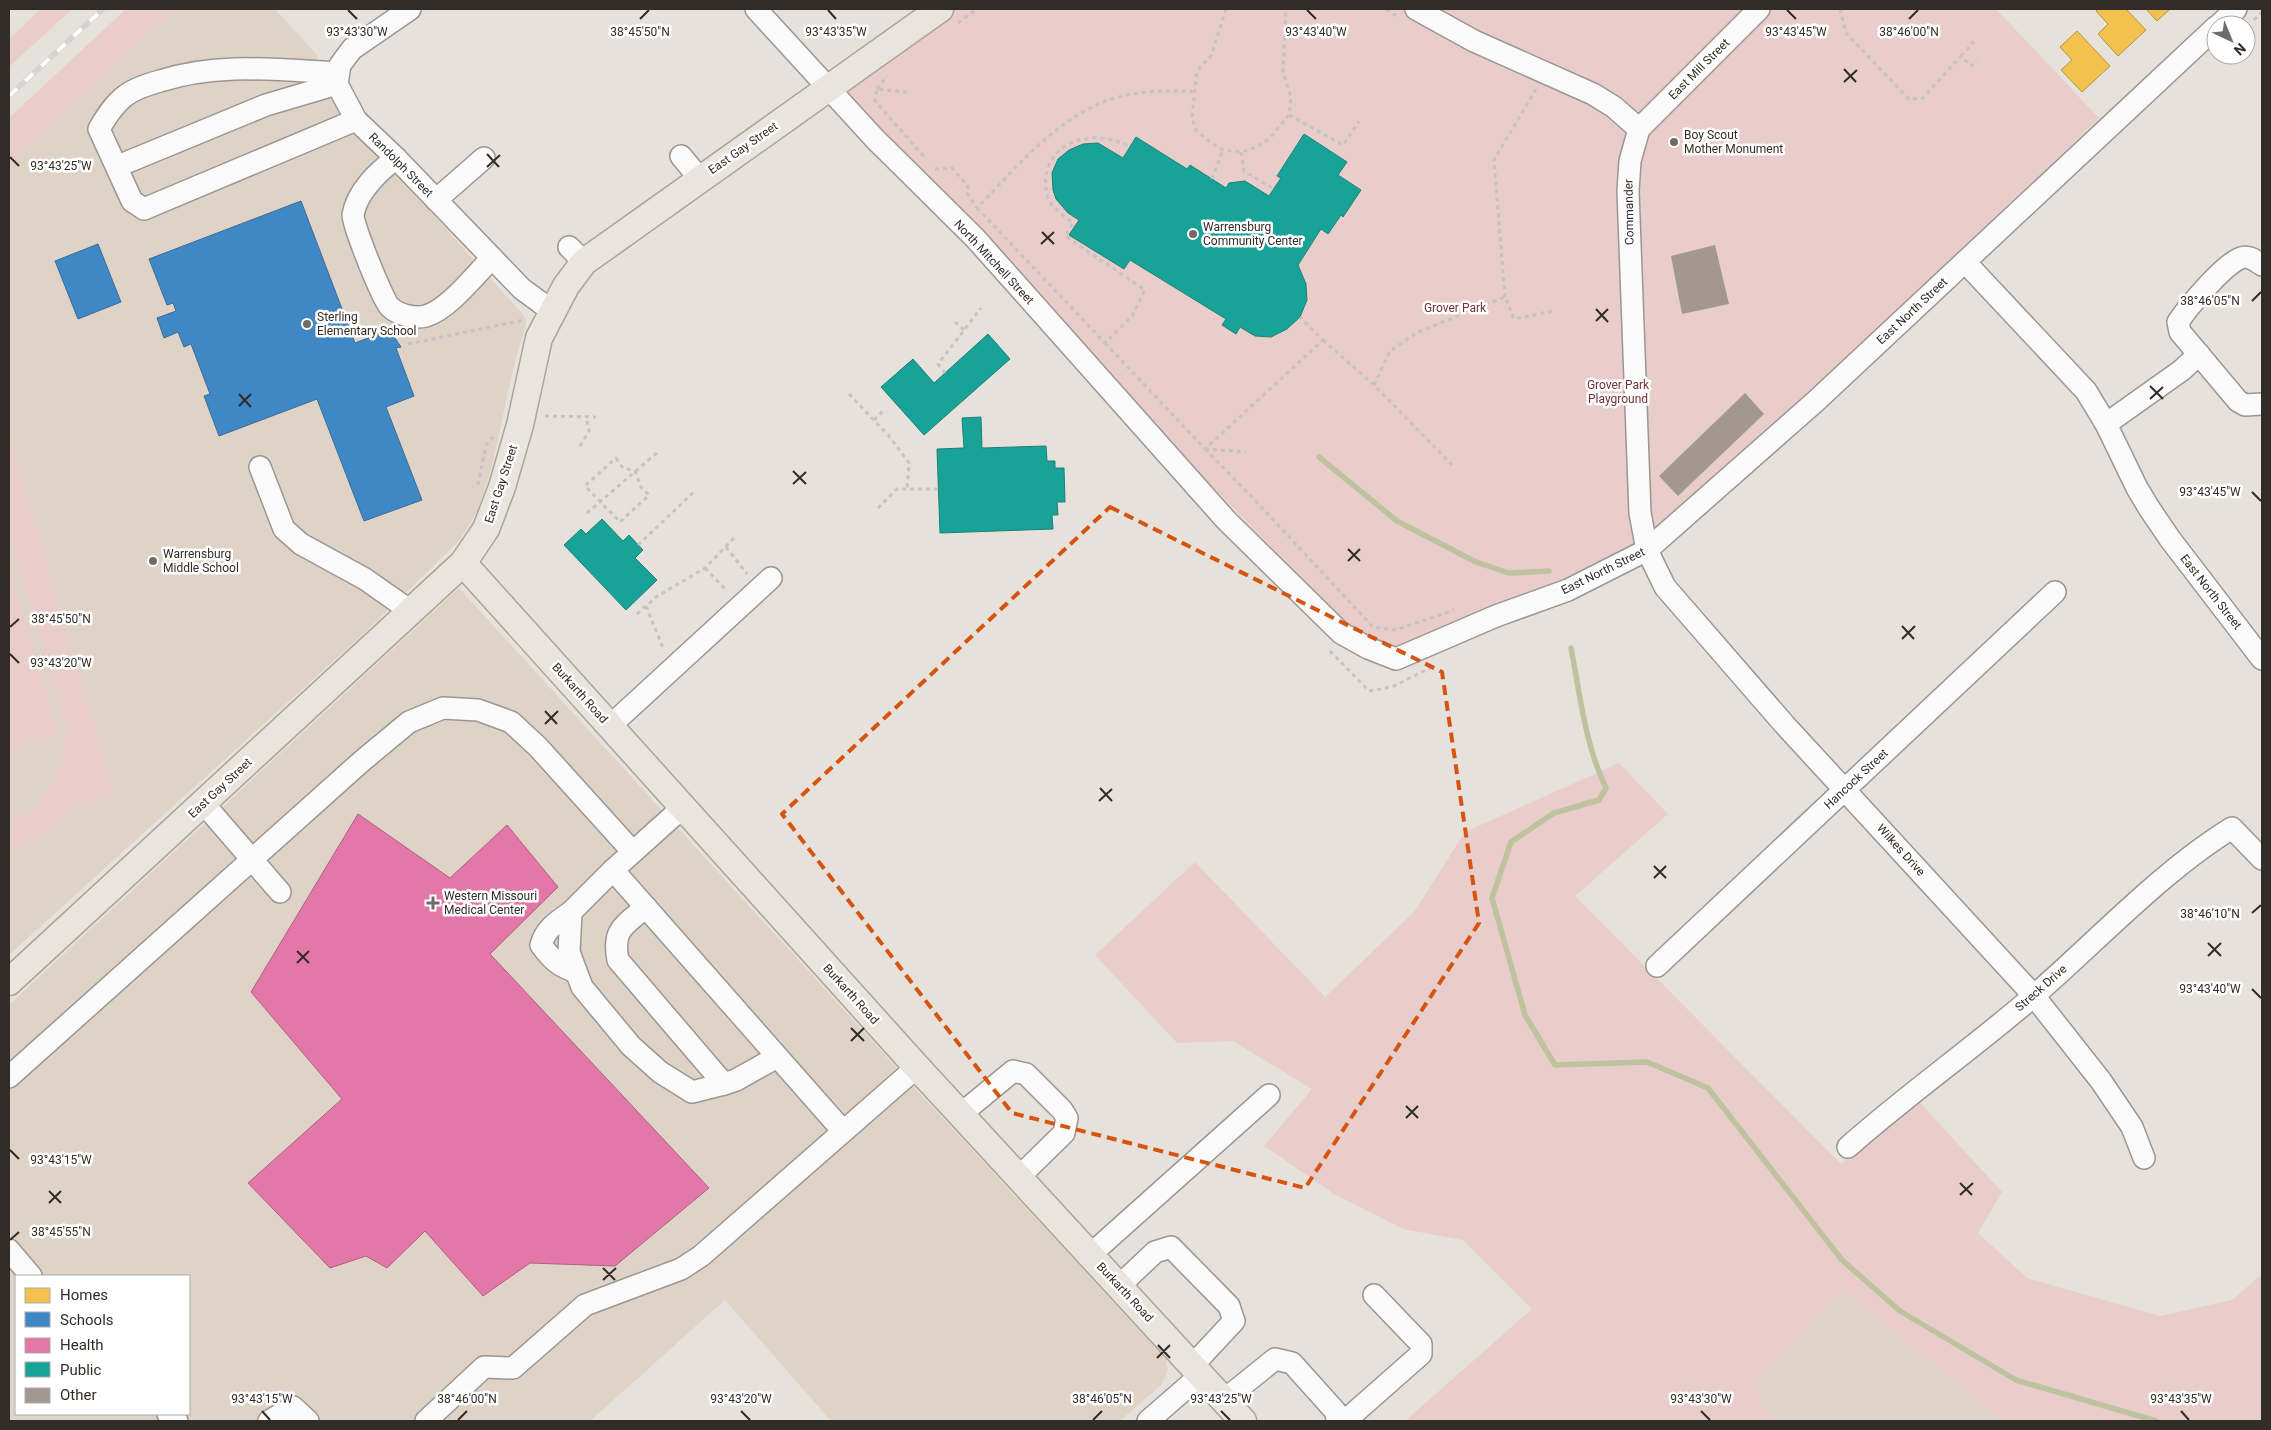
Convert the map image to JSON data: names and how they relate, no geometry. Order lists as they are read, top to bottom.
{
  "streets": {
    "main road": ["East Gay Street", "Burkarth Road"],
    "street": [
      "East Mill Street",
      "Randolph Street",
      "Commander",
      "North Mitchell Street",
      "East North Street",
      "Hancock Street",
      "Wilkes Drive",
      "Streck Drive"
    ]
  },
  "crossings": [
    ["East Mill Street", "Commander"],
    ["East Gay Street", "Randolph Street"],
    ["East Gay Street", "North Mitchell Street"],
    ["East Gay Street", "Burkarth Road"],
    ["Commander", "East North Street"],
    ["Commander", "Wilkes Drive"],
    ["North Mitchell Street", "East North Street"],
    ["East North Street", "Wilkes Drive"],
    ["Hancock Street", "Wilkes Drive"],
    ["Wilkes Drive", "Streck Drive"]
  ],
  "parks": ["Grover Park", "Grover Park Playground"],
  "places": {
    "other": [
      "Boy Scout Mother Monument",
      "Warrensburg Community Center",
      "Sterling Elementary School",
      "Warrensburg Middle School"
    ],
    "health": ["Western Missouri Medical Center"]
  },
  "legend": [
    "Homes",
    "Schools",
    "Health",
    "Public",
    "Other"
  ],
  "north": "bottom right",
  "coordinates": [
    "38°45'50\"N",
    "38°46'00\"N",
    "93°43'30\"W",
    "93°43'35\"W",
    "93°43'40\"W",
    "93°43'45\"W",
    "93°43'25\"W",
    "38°46'05\"N",
    "93°43'20\"W",
    "38°46'10\"N",
    "93°43'15\"W",
    "38°45'55\"N"
  ]
}
